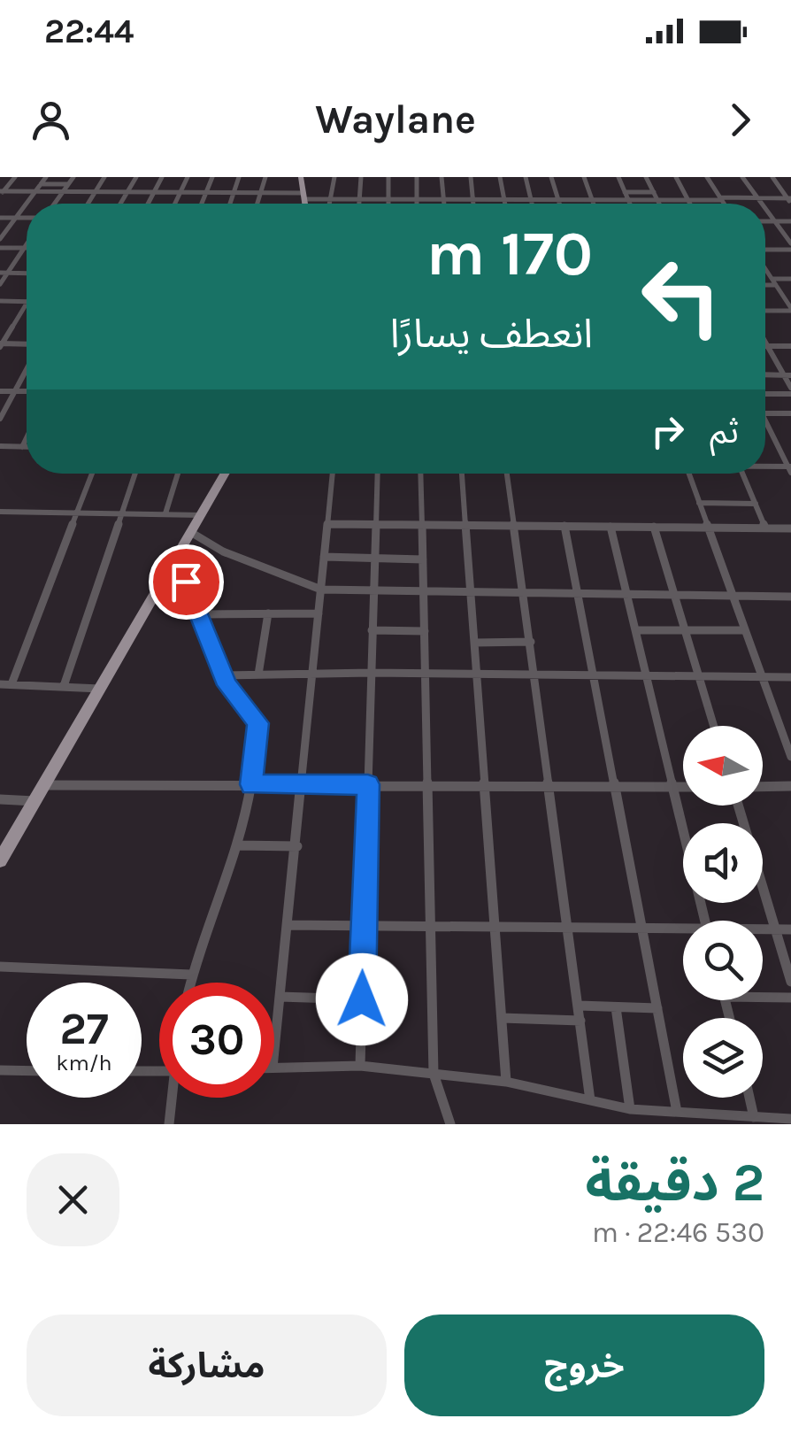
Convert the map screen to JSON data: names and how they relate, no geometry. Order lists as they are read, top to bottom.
{
  "north": "left",
  "page": {
    "status": "22:44",
    "header": "Waylane",
    "turn": ["170 m", "انعطف يسارًا"],
    "then": "ثم",
    "speed": "27 km/h",
    "limit": "30",
    "heading": ["2 دقيقة", "530 m · 22:46"],
    "buttons": ["خروج", "مشاركة"]
  }
}
